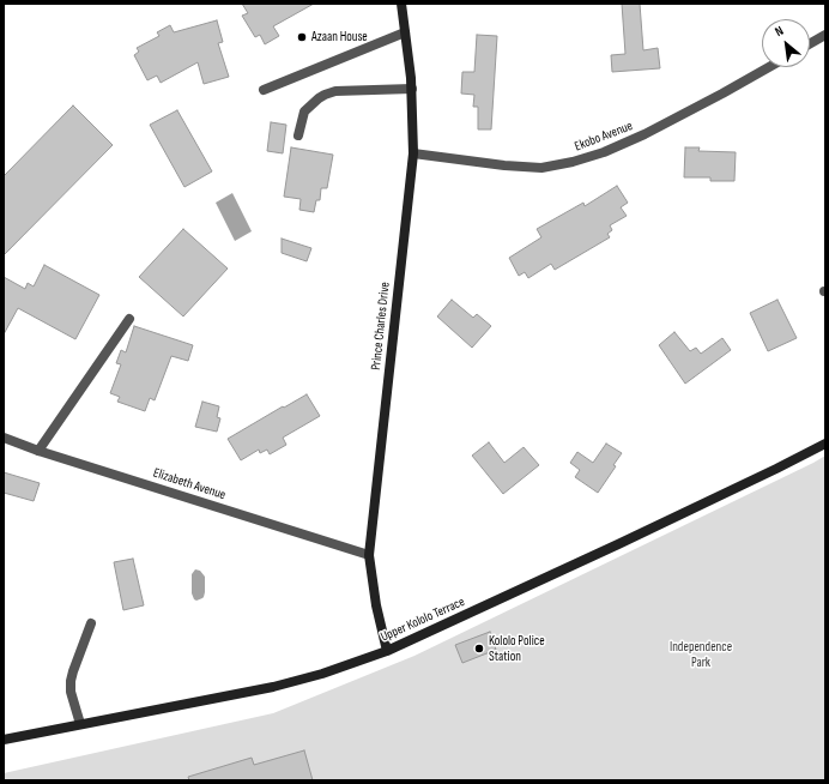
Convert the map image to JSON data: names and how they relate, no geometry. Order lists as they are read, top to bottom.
{
  "streets": {
    "main road": ["Prince Charles Drive", "Upper Kololo Terrace"],
    "street": ["Ekobo Avenue", "Elizabeth Avenue"]
  },
  "crossings": [
    ["Ekobo Avenue", "Prince Charles Drive"],
    ["Prince Charles Drive", "Elizabeth Avenue"],
    ["Prince Charles Drive", "Upper Kololo Terrace"]
  ],
  "parks": ["Independence Park"],
  "places": ["Azaan House", "Kololo Police Station"],
  "north": "top left"
}
